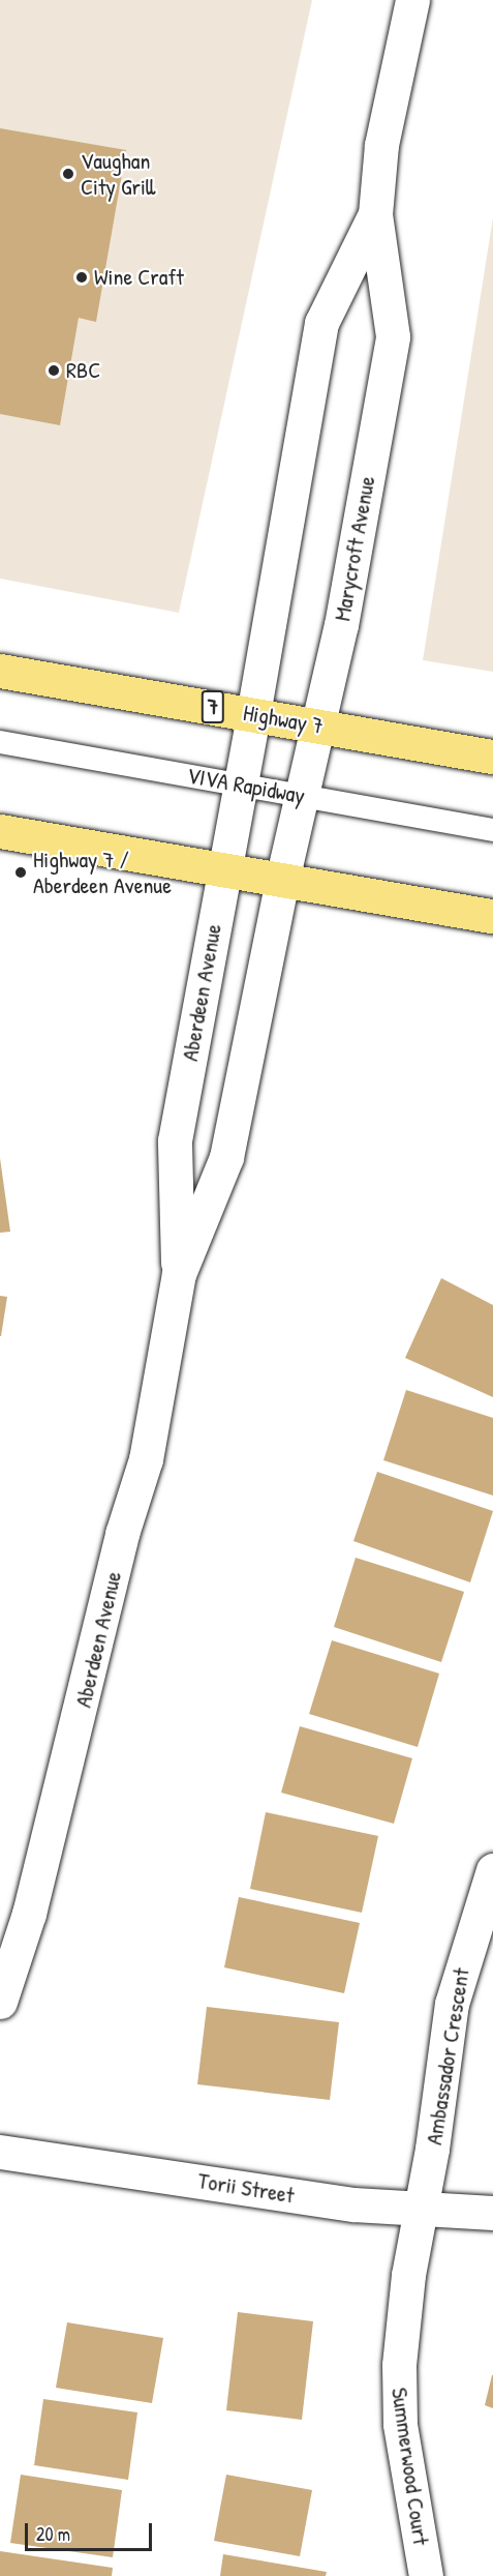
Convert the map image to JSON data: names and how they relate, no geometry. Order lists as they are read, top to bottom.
{
  "streets": {
    "main road": ["7", "Highway 7"],
    "street": [
      "Marycroft Avenue",
      "Aberdeen Avenue",
      "Ambassador Crescent",
      "Torii Street",
      "Summerwood Court"
    ],
    "lane": ["VIVA Rapidway"]
  },
  "crossings": [
    ["Marycroft Avenue", "Highway 7"],
    ["Marycroft Avenue", "VIVA Rapidway"],
    ["Marycroft Avenue", "Aberdeen Avenue"],
    ["Highway 7", "Aberdeen Avenue"],
    ["VIVA Rapidway", "Aberdeen Avenue"],
    ["Ambassador Crescent", "Torii Street"],
    ["Ambassador Crescent", "Summerwood Court"],
    ["Torii Street", "Summerwood Court"]
  ],
  "places": [
    "Vaughan City Grill",
    "Wine Craft",
    "RBC",
    "Highway 7 / Aberdeen Avenue"
  ],
  "scale_bar": "20 m"
}
